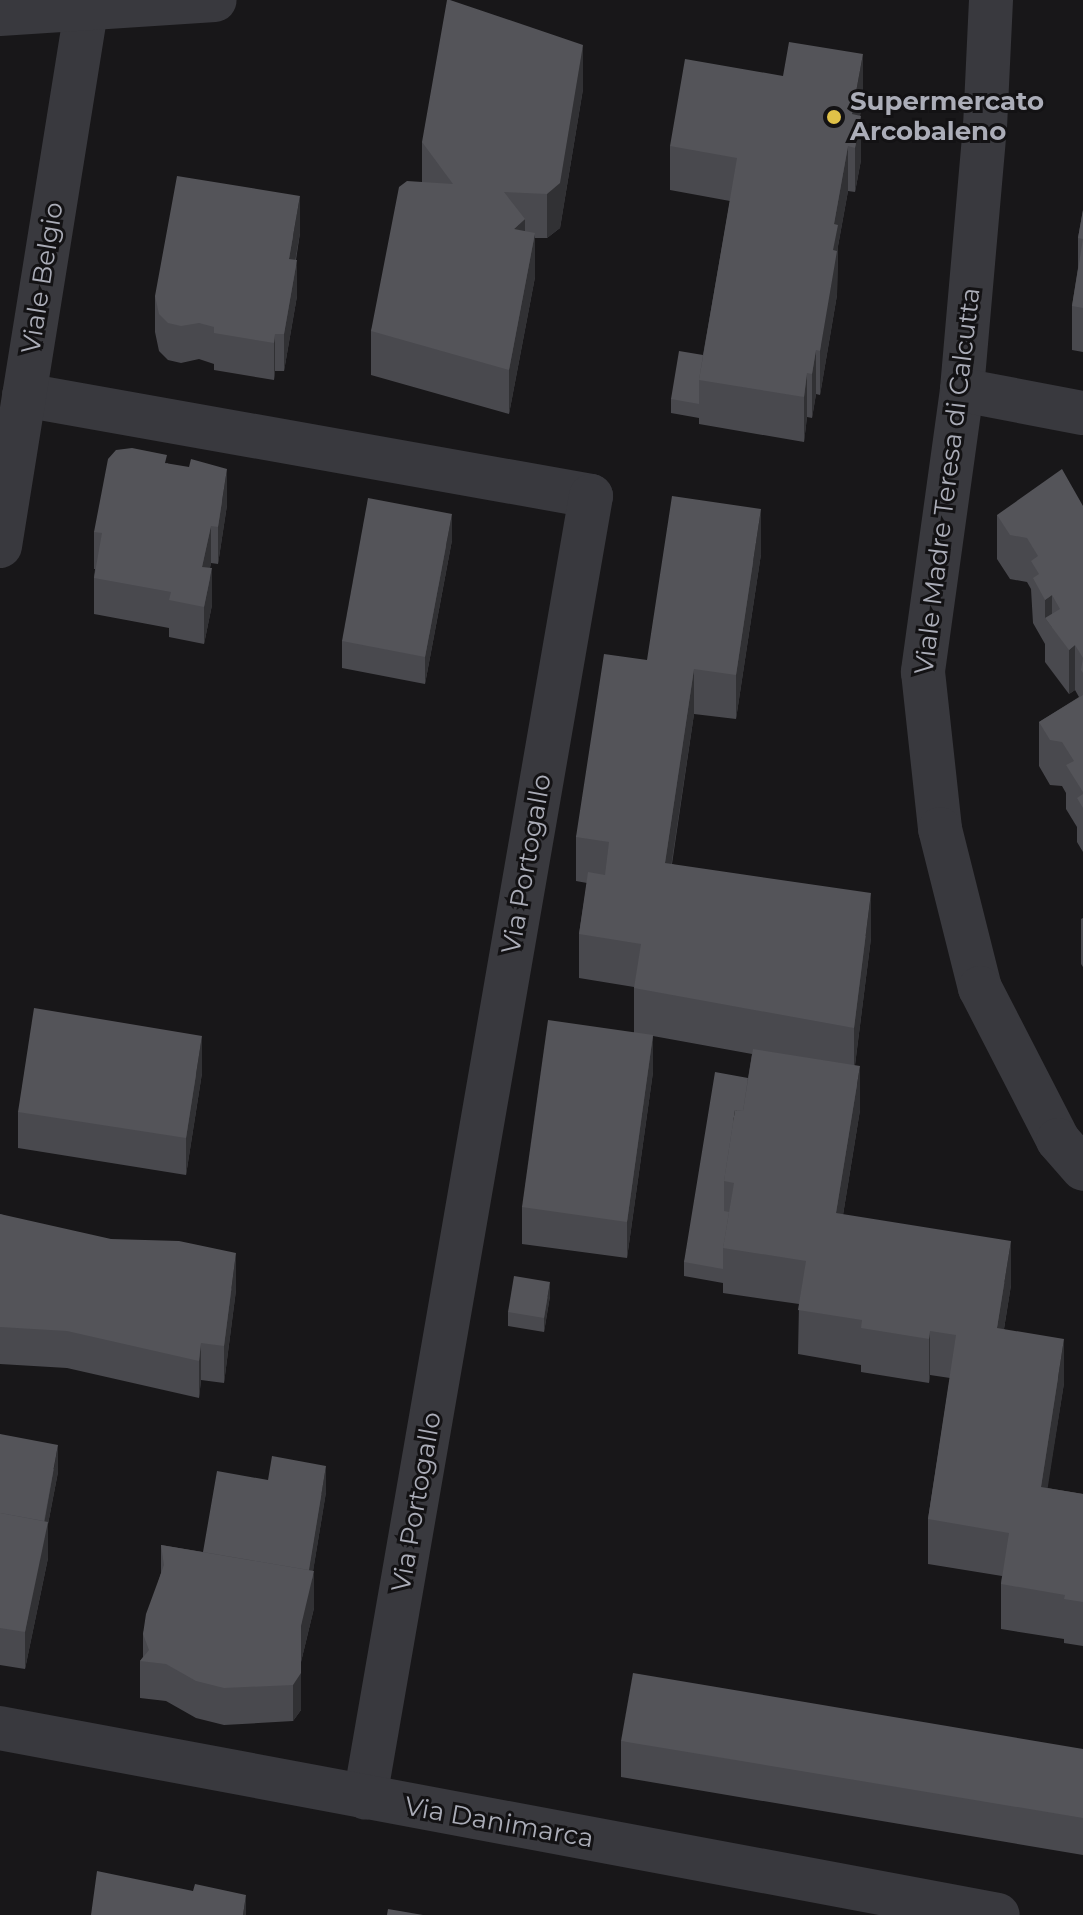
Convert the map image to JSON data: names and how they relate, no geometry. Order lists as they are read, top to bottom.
{
  "streets": {
    "street": [
      "Viale Belgio",
      "Viale Madre Teresa di Calcutta",
      "Via Portogallo",
      "Via Danimarca"
    ]
  },
  "crossings": [
    ["Viale Belgio", "Via Portogallo"],
    ["Via Portogallo", "Via Danimarca"]
  ],
  "places": ["Supermercato Arcobaleno"]
}
